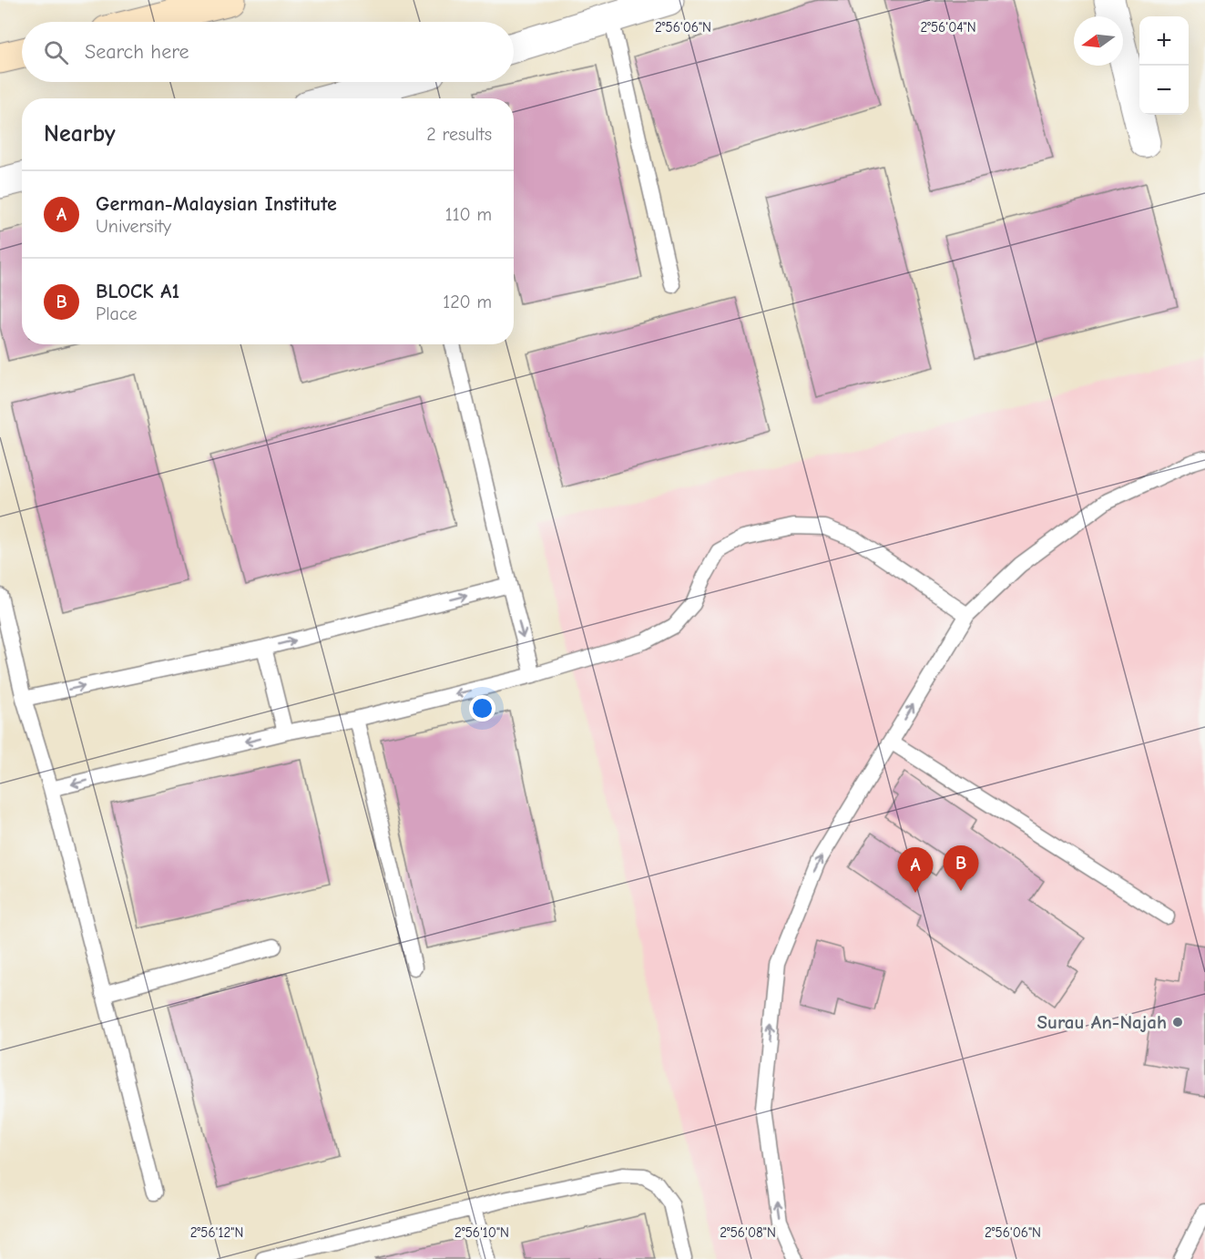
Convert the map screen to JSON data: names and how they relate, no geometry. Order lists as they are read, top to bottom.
{
  "places": ["Surau An-Najah"],
  "north": "left",
  "page": {
    "map_buttons": ["+", "−"],
    "search": "Search here",
    "heading": ["Nearby", "2 results"],
    "list": [
      {
        "mark": "A",
        "name": "German-Malaysian Institute",
        "note": "University",
        "value": "110 m"
      },
      {
        "mark": "B",
        "name": "BLOCK A1",
        "note": "Place",
        "value": "120 m"
      }
    ],
    "pins": ["B", "A"]
  },
  "coordinates": [
    "2°56'04\"N",
    "2°56'06\"N",
    "2°56'12\"N",
    "2°56'10\"N",
    "2°56'08\"N"
  ]
}
